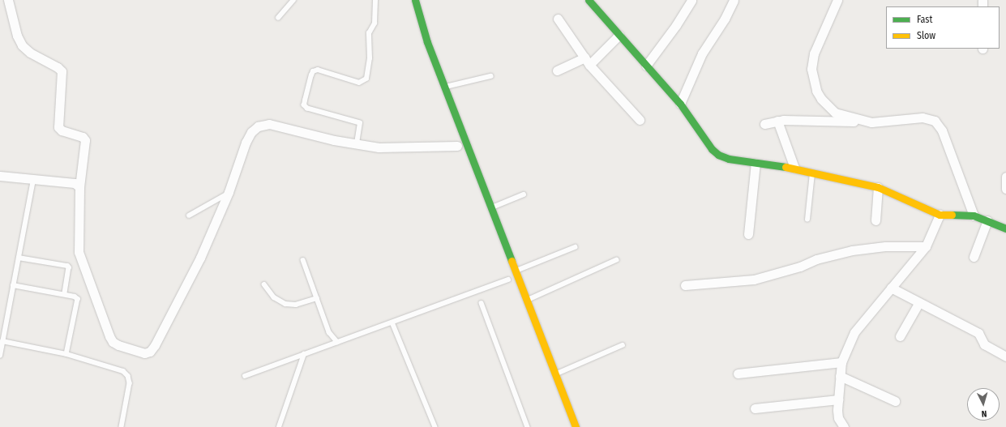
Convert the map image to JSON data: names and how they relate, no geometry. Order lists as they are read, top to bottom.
{
  "legend": ["Fast", "Slow"],
  "north": "bottom"
}
